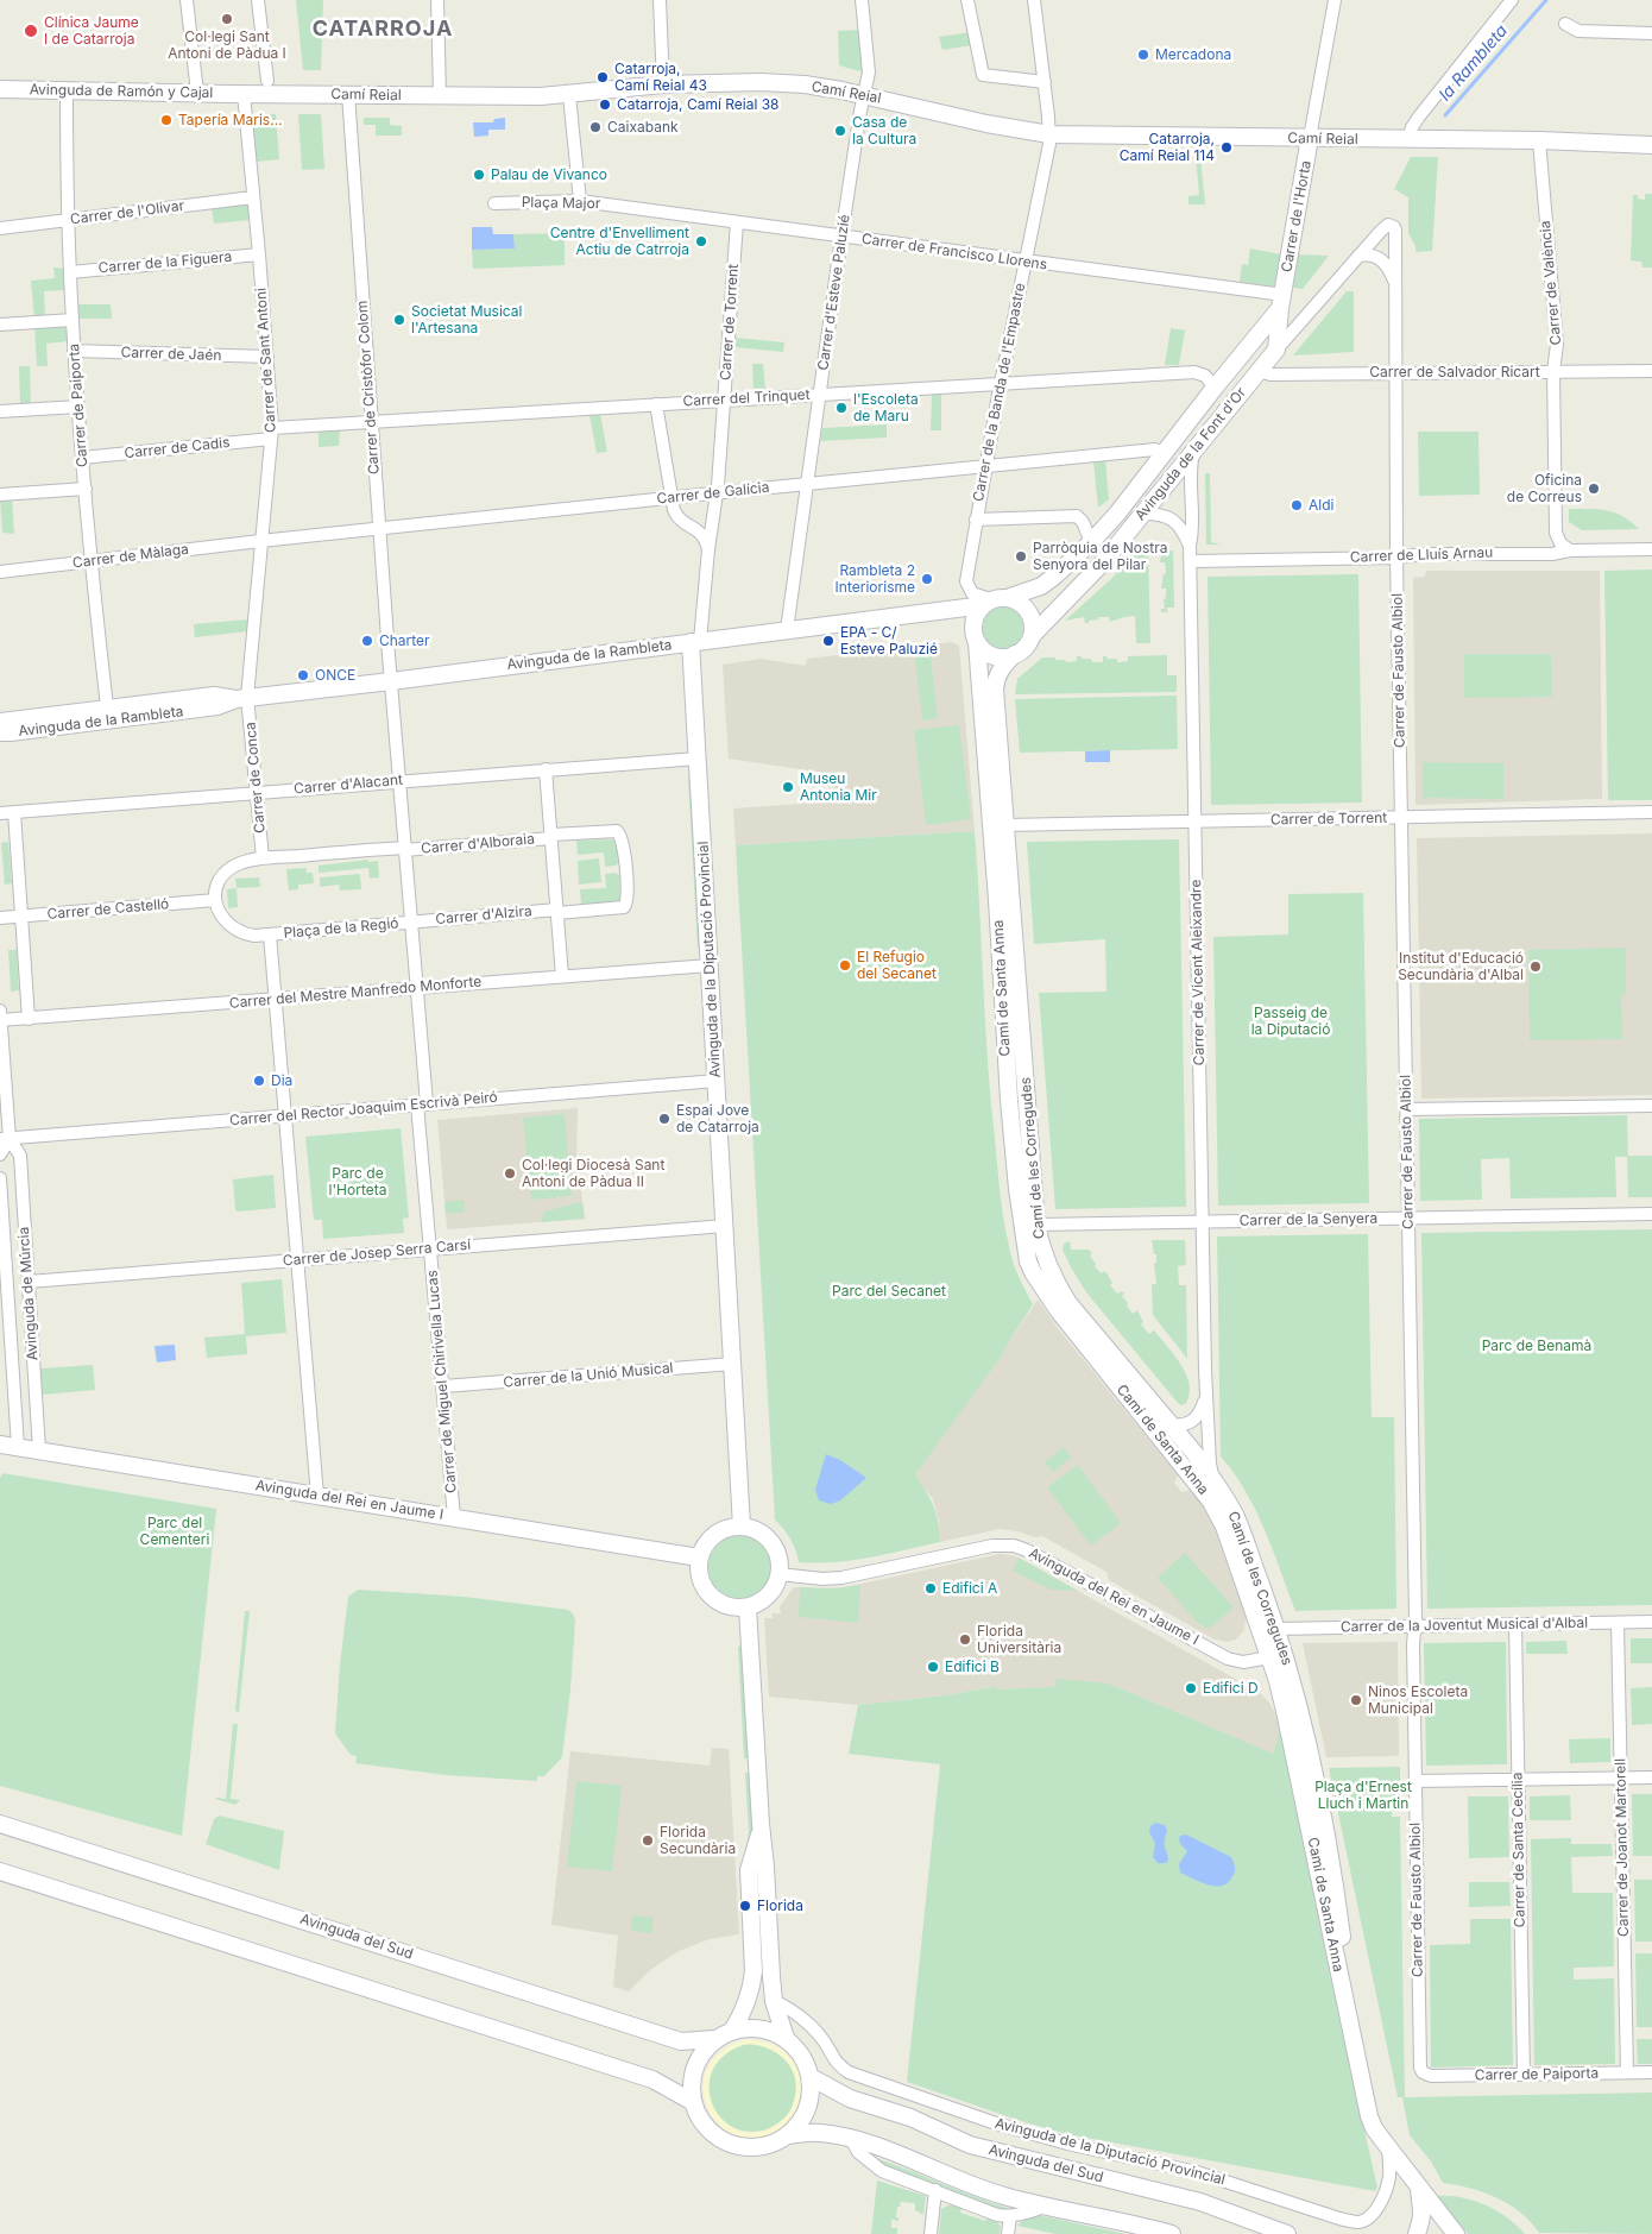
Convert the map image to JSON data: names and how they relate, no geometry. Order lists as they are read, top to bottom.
{
  "streets": {
    "street": [
      "Avinguda de Ramón y Cajal",
      "Camí Reial",
      "Plaça Major",
      "Carrer de l'Olivar",
      "Carrer de l'Horta",
      "Carrer de Francisco Llorens",
      "Carrer de la Figuera",
      "Carrer de València",
      "Carrer d'Esteve Paluzié",
      "Carrer de Torrent",
      "Carrer de Jaén",
      "Carrer de Sant Antoni",
      "Carrer de Salvador Ricart",
      "Carrer de Cristòfor Colom",
      "Carrer de la Banda de l'Empastre",
      "Carrer del Trinquet",
      "Carrer de Paiporta",
      "Carrer de Cadis",
      "Avinguda de la Font d'Or",
      "Carrer de Galícia",
      "Carrer de Lluís Arnau",
      "Carrer de Màlaga",
      "Avinguda de la Rambleta",
      "Carrer de Fausto Albiol",
      "Carrer de Conca",
      "Carrer d'Alacant",
      "Carrer d'Alboraia",
      "Carrer de Castelló",
      "Carrer d'Alzira",
      "Plaça de la Regió",
      "Avinguda de la Diputació Provincial",
      "Carrer de Vicent Aleixandre",
      "Camí de Santa Anna",
      "Carrer del Mestre Manfredo Monforte",
      "Carrer del Rector Joaquim Escrivà Peiró",
      "Camí de les Corregudes",
      "Carrer de la Senyera",
      "Carrer de Josep Serra Carsí",
      "Avinguda de Múrcia",
      "Carrer de la Unió Musical",
      "Carrer de Miguel Chirivella Lucas",
      "Avinguda del Rei en Jaume I",
      "Carrer de la Joventut Musical d'Albal",
      "Carrer de Joanot Martorell",
      "Carrer de Santa Cecília",
      "Avinguda del Sud"
    ]
  },
  "crossings": [
    ["Avinguda de Ramón y Cajal", "Camí Reial"],
    ["Avinguda de Ramón y Cajal", "Carrer de Sant Antoni"],
    ["Avinguda de Ramón y Cajal", "Carrer de Paiporta"],
    ["Camí Reial", "Carrer de l'Horta"],
    ["Camí Reial", "Carrer de València"],
    ["Camí Reial", "Carrer d'Esteve Paluzié"],
    ["Camí Reial", "Carrer de Sant Antoni"],
    ["Camí Reial", "Carrer de Cristòfor Colom"],
    ["Camí Reial", "Carrer de la Banda de l'Empastre"],
    ["Plaça Major", "Carrer de Francisco Llorens"],
    ["Carrer de l'Olivar", "Carrer de Sant Antoni"],
    ["Carrer de l'Olivar", "Carrer de Paiporta"],
    ["Carrer de l'Horta", "Carrer de Francisco Llorens"],
    ["Carrer de l'Horta", "Avinguda de la Rambleta"],
    ["Carrer de Francisco Llorens", "Carrer d'Esteve Paluzié"],
    ["Carrer de Francisco Llorens", "Carrer de Torrent"],
    ["Carrer de Francisco Llorens", "Carrer de la Banda de l'Empastre"],
    ["Carrer de Francisco Llorens", "Avinguda de la Rambleta"],
    ["Carrer de la Figuera", "Carrer de Sant Antoni"],
    ["Carrer de la Figuera", "Carrer de Paiporta"],
    ["Carrer de València", "Carrer de Salvador Ricart"],
    ["Carrer d'Esteve Paluzié", "Carrer del Trinquet"],
    ["Carrer d'Esteve Paluzié", "Carrer de Galícia"],
    ["Carrer d'Esteve Paluzié", "Avinguda de la Rambleta"],
    ["Carrer de Torrent", "Carrer del Trinquet"],
    ["Carrer de Torrent", "Carrer de Galícia"],
    ["Carrer de Torrent", "Avinguda de la Rambleta"],
    ["Carrer de Torrent", "Carrer de Fausto Albiol"],
    ["Carrer de Torrent", "Avinguda de la Diputació Provincial"],
    ["Carrer de Torrent", "Carrer de Vicent Aleixandre"],
    ["Carrer de Torrent", "Camí de les Corregudes"],
    ["Carrer de Jaén", "Carrer de Sant Antoni"],
    ["Carrer de Jaén", "Carrer de Paiporta"],
    ["Carrer de Sant Antoni", "Carrer del Trinquet"],
    ["Carrer de Sant Antoni", "Carrer de Cadis"],
    ["Carrer de Sant Antoni", "Carrer de Galícia"],
    ["Carrer de Sant Antoni", "Carrer de Màlaga"],
    ["Carrer de Sant Antoni", "Avinguda de la Rambleta"],
    ["Carrer de Sant Antoni", "Carrer de Conca"],
    ["Carrer de Salvador Ricart", "Avinguda de la Font d'Or"],
    ["Carrer de Salvador Ricart", "Carrer de Fausto Albiol"],
    ["Carrer de Cristòfor Colom", "Carrer del Trinquet"],
    ["Carrer de Cristòfor Colom", "Carrer de Galícia"],
    ["Carrer de Cristòfor Colom", "Avinguda de la Rambleta"],
    ["Carrer de Cristòfor Colom", "Carrer d'Alacant"],
    ["Carrer de Cristòfor Colom", "Plaça de la Regió"],
    ["Carrer de la Banda de l'Empastre", "Carrer del Trinquet"],
    ["Carrer de la Banda de l'Empastre", "Avinguda de la Font d'Or"],
    ["Carrer de la Banda de l'Empastre", "Carrer de Galícia"],
    ["Carrer de la Banda de l'Empastre", "Avinguda de la Rambleta"],
    ["Carrer de la Banda de l'Empastre", "Camí de Santa Anna"],
    ["Carrer de la Banda de l'Empastre", "Camí de les Corregudes"],
    ["Carrer del Trinquet", "Carrer de Cadis"],
    ["Carrer del Trinquet", "Avinguda de la Rambleta"],
    ["Carrer de Paiporta", "Carrer de Cadis"],
    ["Carrer de Paiporta", "Carrer de Màlaga"],
    ["Carrer de Paiporta", "Avinguda de la Rambleta"],
    ["Carrer de Paiporta", "Carrer de Fausto Albiol"],
    ["Carrer de Paiporta", "Carrer de Joanot Martorell"],
    ["Carrer de Paiporta", "Carrer de Santa Cecília"],
    ["Avinguda de la Font d'Or", "Avinguda de la Rambleta"],
    ["Avinguda de la Font d'Or", "Carrer de Fausto Albiol"],
    ["Avinguda de la Font d'Or", "Carrer de Vicent Aleixandre"],
    ["Avinguda de la Font d'Or", "Camí de Santa Anna"],
    ["Avinguda de la Font d'Or", "Camí de les Corregudes"],
    ["Carrer de Galícia", "Carrer de Màlaga"],
    ["Carrer de Galícia", "Avinguda de la Rambleta"],
    ["Carrer de Lluís Arnau", "Carrer de Fausto Albiol"],
    ["Carrer de Lluís Arnau", "Carrer de Vicent Aleixandre"],
    ["Avinguda de la Rambleta", "Carrer de Conca"],
    ["Avinguda de la Rambleta", "Avinguda de la Diputació Provincial"],
    ["Avinguda de la Rambleta", "Camí de Santa Anna"],
    ["Avinguda de la Rambleta", "Camí de les Corregudes"],
    ["Carrer de Fausto Albiol", "Carrer de la Senyera"],
    ["Carrer de Fausto Albiol", "Carrer de la Joventut Musical d'Albal"],
    ["Carrer de Conca", "Carrer d'Alacant"],
    ["Carrer d'Alacant", "Plaça de la Regió"],
    ["Carrer d'Alacant", "Avinguda de la Diputació Provincial"],
    ["Carrer d'Alboraia", "Carrer d'Alzira"],
    ["Carrer d'Alboraia", "Plaça de la Regió"],
    ["Carrer de Castelló", "Plaça de la Regió"],
    ["Carrer d'Alzira", "Plaça de la Regió"],
    ["Carrer d'Alzira", "Carrer de Miguel Chirivella Lucas"],
    ["Plaça de la Regió", "Carrer de Miguel Chirivella Lucas"],
    ["Avinguda de la Diputació Provincial", "Camí de Santa Anna"],
    ["Avinguda de la Diputació Provincial", "Carrer del Mestre Manfredo Monforte"],
    ["Avinguda de la Diputació Provincial", "Carrer del Rector Joaquim Escrivà Peiró"],
    ["Avinguda de la Diputació Provincial", "Carrer de Josep Serra Carsí"],
    ["Avinguda de la Diputació Provincial", "Carrer de la Unió Musical"],
    ["Avinguda de la Diputació Provincial", "Avinguda del Rei en Jaume I"],
    ["Carrer de Vicent Aleixandre", "Camí de les Corregudes"],
    ["Carrer de Vicent Aleixandre", "Carrer de la Senyera"],
    ["Camí de Santa Anna", "Camí de les Corregudes"],
    ["Camí de Santa Anna", "Avinguda del Rei en Jaume I"],
    ["Carrer del Mestre Manfredo Monforte", "Avinguda de Múrcia"],
    ["Carrer del Mestre Manfredo Monforte", "Carrer de Miguel Chirivella Lucas"],
    ["Carrer del Rector Joaquim Escrivà Peiró", "Avinguda de Múrcia"],
    ["Carrer del Rector Joaquim Escrivà Peiró", "Carrer de Miguel Chirivella Lucas"],
    ["Camí de les Corregudes", "Carrer de la Senyera"],
    ["Camí de les Corregudes", "Carrer de la Joventut Musical d'Albal"],
    ["Carrer de Josep Serra Carsí", "Avinguda de Múrcia"],
    ["Carrer de Josep Serra Carsí", "Carrer de Miguel Chirivella Lucas"],
    ["Avinguda de Múrcia", "Avinguda del Rei en Jaume I"],
    ["Carrer de la Unió Musical", "Carrer de Miguel Chirivella Lucas"],
    ["Carrer de Miguel Chirivella Lucas", "Avinguda del Rei en Jaume I"],
    ["Carrer de la Joventut Musical d'Albal", "Carrer de Joanot Martorell"],
    ["Carrer de la Joventut Musical d'Albal", "Carrer de Santa Cecília"]
  ],
  "districts": ["CATARROJA"],
  "water": ["la Rambleta"],
  "parks": [
    "Passeig de la Diputació",
    "Parc de l'Horteta",
    "Parc del Secanet",
    "Parc de Benamà",
    "Parc del Cementeri",
    "Plaça d'Ernest Lluch i Martin"
  ],
  "places": [
    "Col·legi Sant Antoni de Pàdua I",
    "Clínica Jaume I de Catarroja",
    "Mercadona",
    "Catarroja, Camí Reial 43",
    "Catarroja, Camí Reial 38",
    "Tapería Maris...",
    "Caixabank",
    "Casa de la Cultura",
    "Catarroja, Camí Reial 114",
    "Palau de Vivanco",
    "Centre d'Envelliment Actiu de Catrroja",
    "Societat Musical l'Artesana",
    "l'Escoleta de Maru",
    "Oficina de Correus",
    "Aldi",
    "Parròquia de Nostra Senyora del Pilar",
    "Rambleta 2 Interiorisme",
    "Charter",
    "EPA - C/ Esteve Paluzié",
    "ONCE",
    "Museu Antonia Mir",
    "El Refugio del Secanet",
    "Institut d'Educació Secundària d'Albal",
    "Dia",
    "Espai Jove de Catarroja",
    "Col·legi Diocesà Sant Antoni de Pàdua II",
    "Edifici A",
    "Florida Universitària",
    "Edifici B",
    "Edifici D",
    "Ninos Escoleta Municipal",
    "Florida Secundària",
    "Florida"
  ]
}
